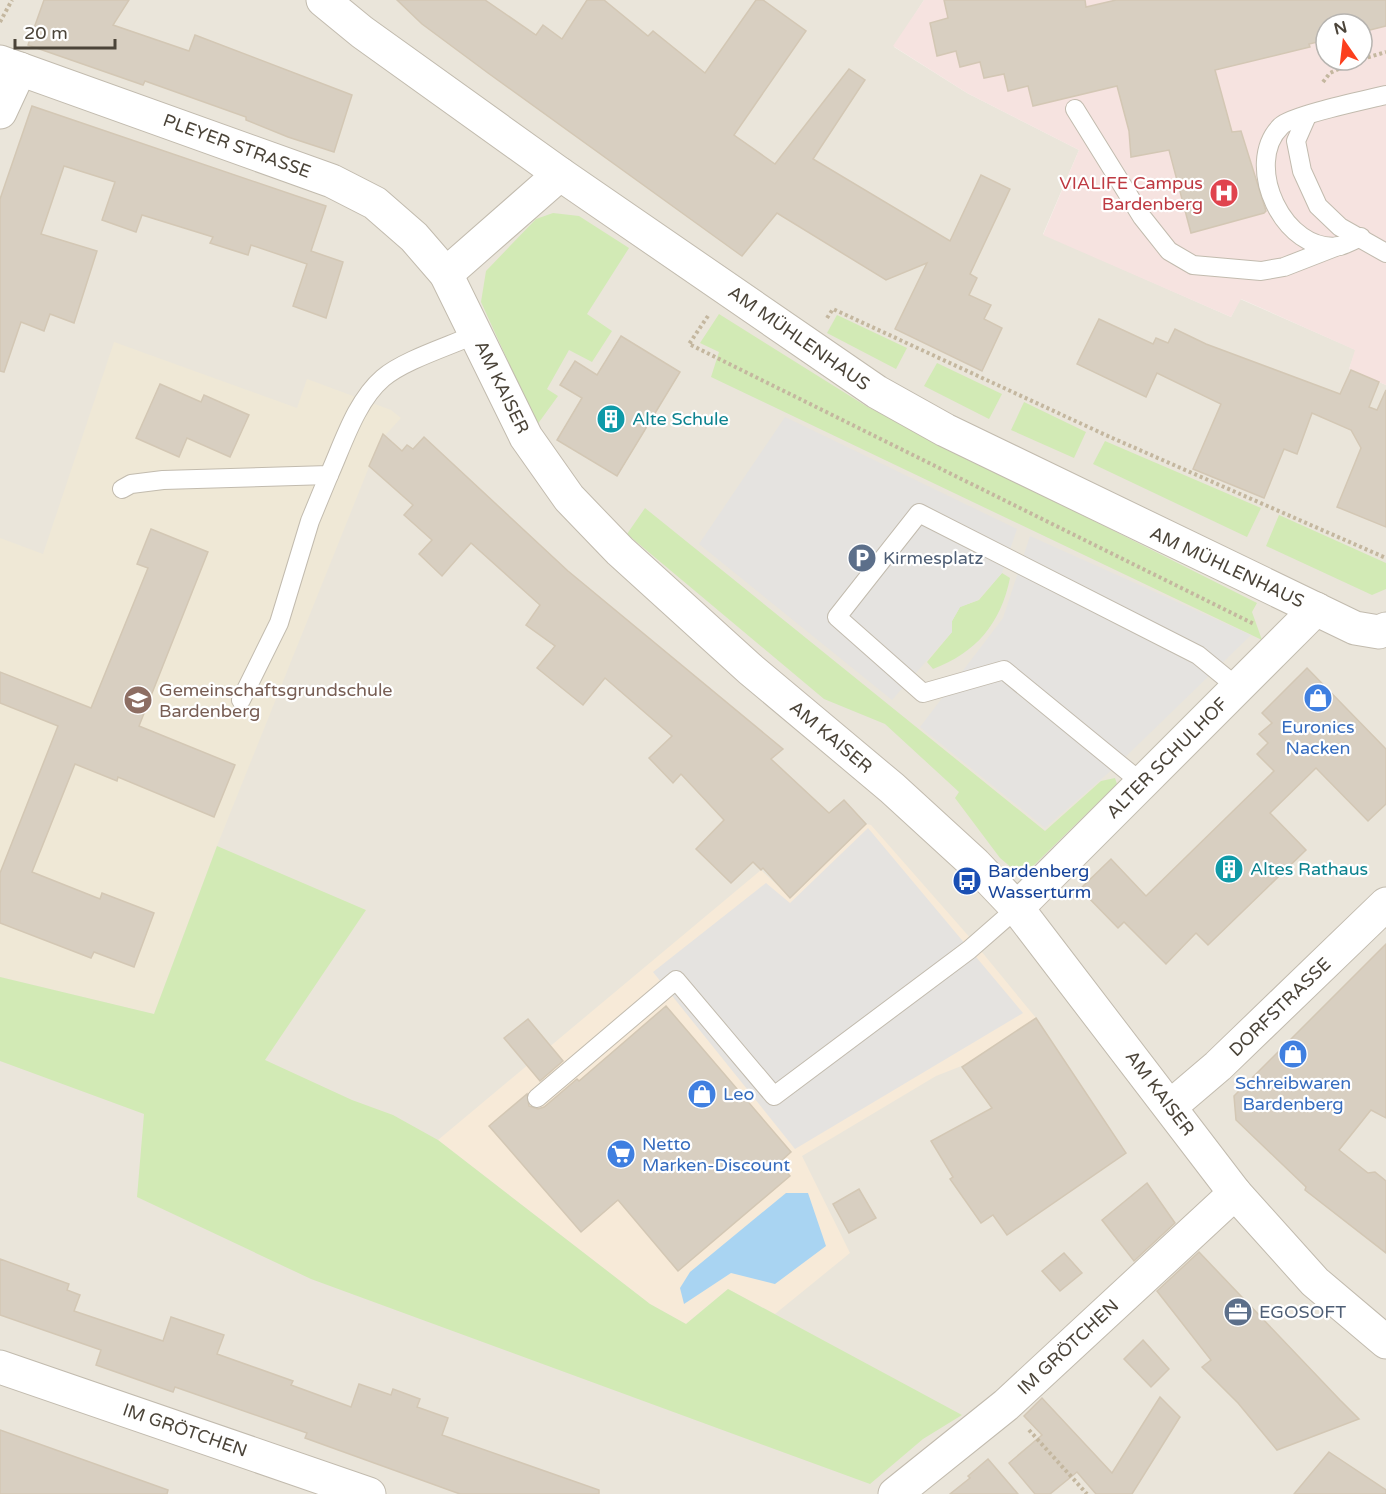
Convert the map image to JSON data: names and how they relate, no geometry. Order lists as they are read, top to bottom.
{
  "streets": {
    "street": [
      "PLEYER STRASSE",
      "AM MÜHLENHAUS",
      "AM KAISER",
      "ALTER SCHULHOF",
      "DORFSTRASSE",
      "IM GRÖTCHEN"
    ]
  },
  "crossings": [
    ["PLEYER STRASSE", "AM KAISER"],
    ["AM MÜHLENHAUS", "ALTER SCHULHOF"],
    ["AM KAISER", "ALTER SCHULHOF"],
    ["AM KAISER", "DORFSTRASSE"],
    ["AM KAISER", "IM GRÖTCHEN"]
  ],
  "places": {
    "hospital": ["VIALIFE Campus Bardenberg"],
    "building": ["Alte Schule", "Altes Rathaus"],
    "parking": ["Kirmesplatz"],
    "shop": ["Euronics Nacken", "Schreibwaren Bardenberg", "Leo"],
    "school or university": ["Gemeinschaftsgrundschule Bardenberg"],
    "bus stop": ["Bardenberg Wasserturm"],
    "supermarket": ["Netto Marken-Discount"],
    "office": ["EGOSOFT"]
  },
  "scale_bar": "20 m",
  "north": "top"
}
